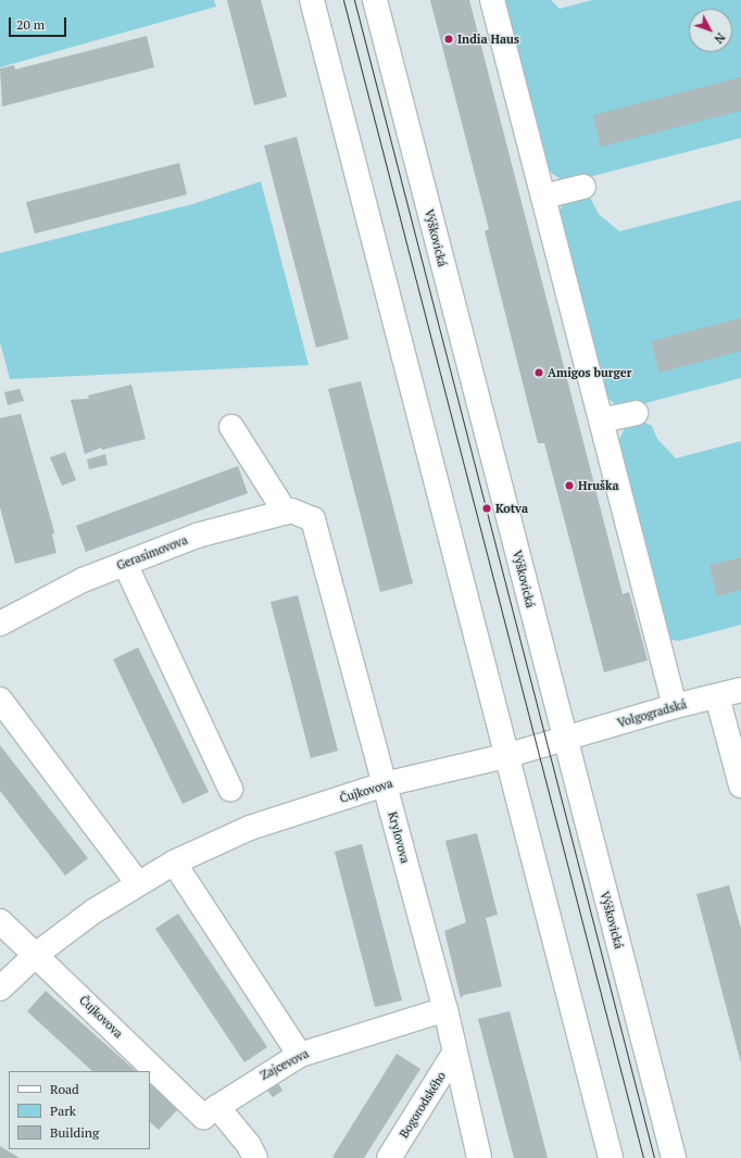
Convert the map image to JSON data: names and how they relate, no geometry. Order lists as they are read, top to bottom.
{
  "streets": {
    "street": [
      "Výškovická",
      "Gerasimovova",
      "Volgogradská",
      "Čujkovova",
      "Krylovova",
      "Zajcevova",
      "Bogorodského"
    ]
  },
  "crossings": [
    ["Výškovická", "Volgogradská"],
    ["Výškovická", "Čujkovova"],
    ["Gerasimovova", "Krylovova"],
    ["Volgogradská", "Čujkovova"],
    ["Čujkovova", "Krylovova"],
    ["Čujkovova", "Zajcevova"],
    ["Krylovova", "Zajcevova"],
    ["Krylovova", "Bogorodského"]
  ],
  "places": [
    "India Haus",
    "Amigos burger",
    "Hruška",
    "Kotva"
  ],
  "legend": ["Road", "Park", "Building"],
  "scale_bar": "20 m",
  "north": "bottom right"
}
